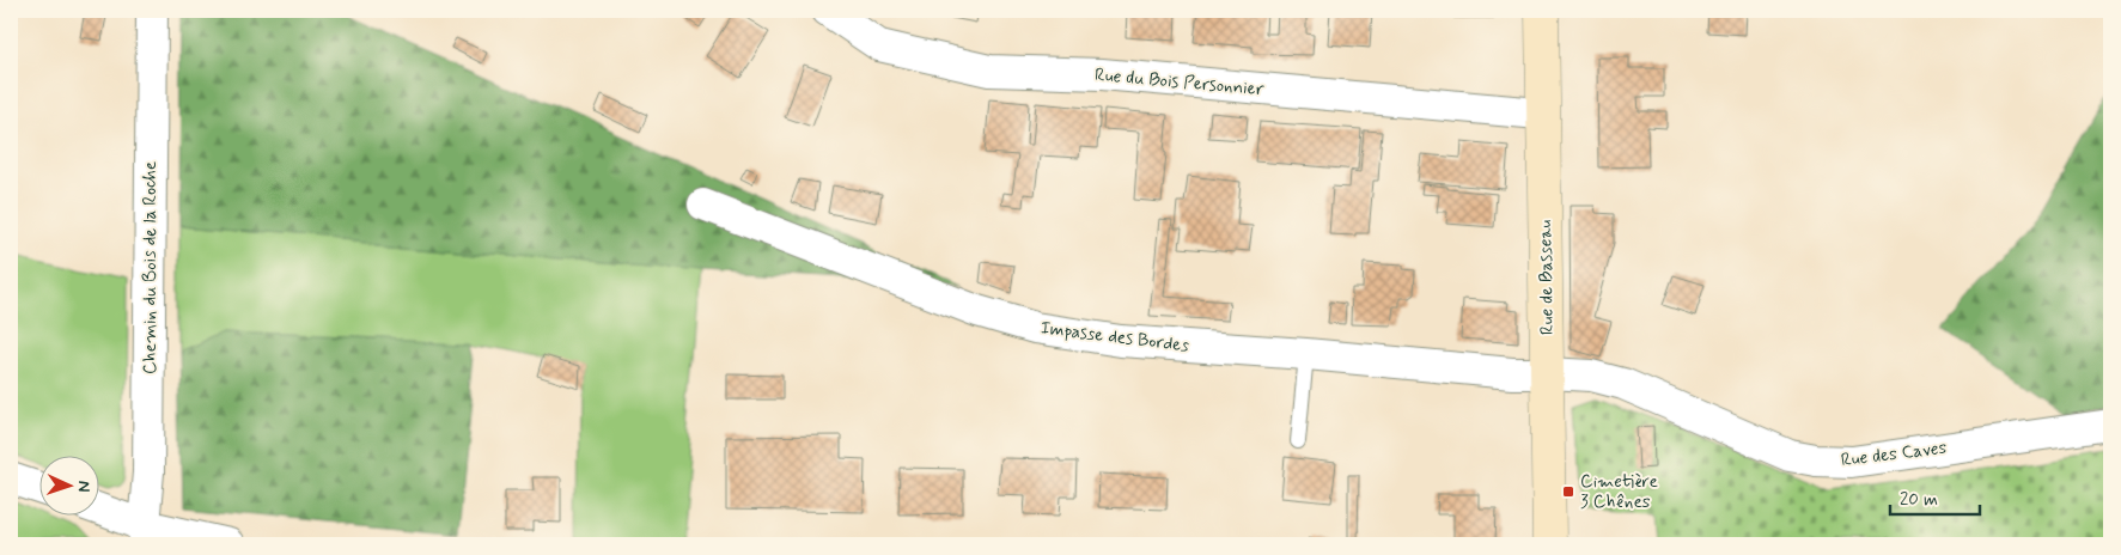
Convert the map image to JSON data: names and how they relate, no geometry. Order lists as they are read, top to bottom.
{
  "streets": {
    "street": [
      "Rue du Bois Personnier",
      "Chemin du Bois de la Roche",
      "Rue de Basseau",
      "Impasse des Bordes",
      "Rue des Caves"
    ]
  },
  "crossings": [
    ["Rue du Bois Personnier", "Rue de Basseau"],
    ["Rue de Basseau", "Impasse des Bordes"],
    ["Rue de Basseau", "Rue des Caves"],
    ["Impasse des Bordes", "Rue des Caves"]
  ],
  "places": {
    "transit": ["Cimetière 3 Chênes"]
  },
  "scale_bar": "20 m",
  "north": "right"
}
